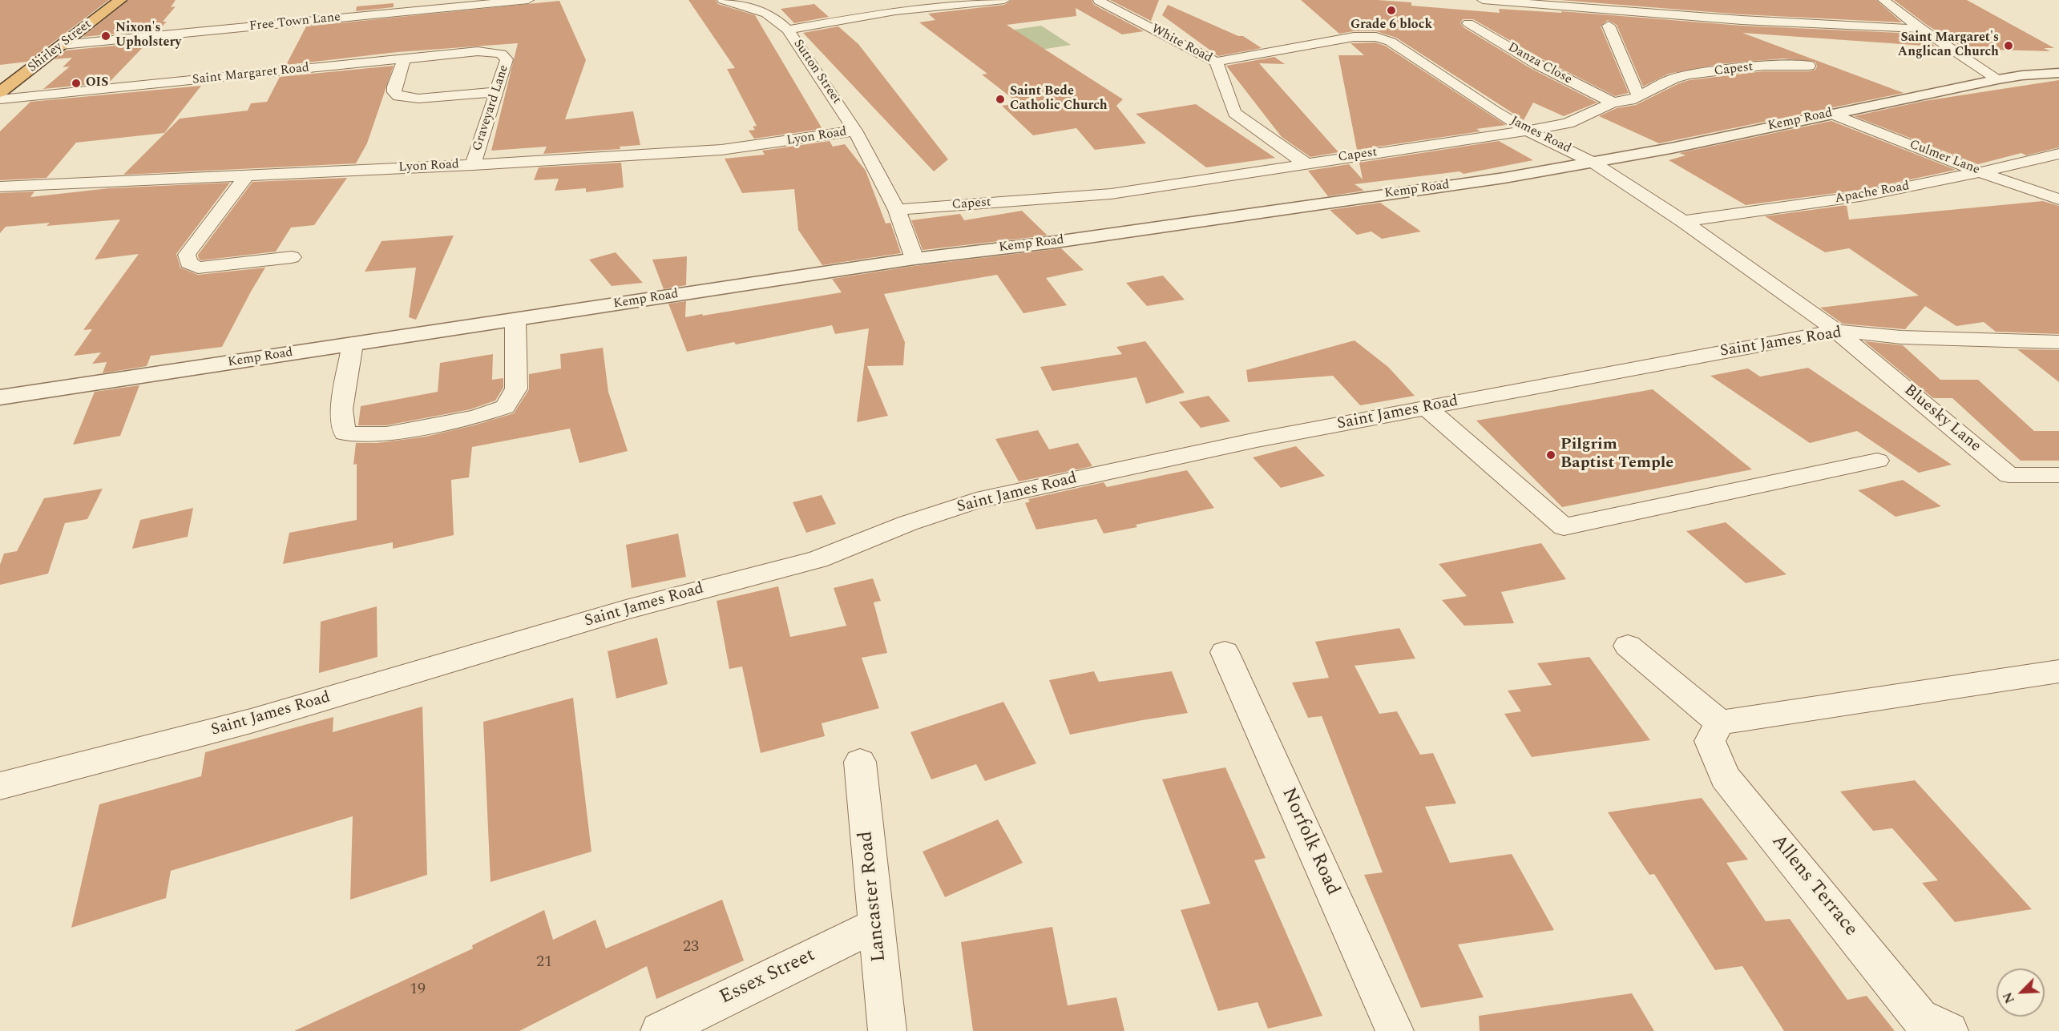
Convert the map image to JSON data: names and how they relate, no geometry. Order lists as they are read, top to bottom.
{
  "streets": {
    "highway": ["Shirley Street"],
    "street": [
      "Free Town Lane",
      "White Road",
      "Danza Close",
      "Capest",
      "Sutton Street",
      "Saint Margaret Road",
      "Graveyard Lane",
      "Kemp Road",
      "James Road",
      "Lyon Road",
      "Culmer Lane",
      "Apache Road",
      "Saint James Road",
      "Bluesky Lane",
      "Norfolk Road",
      "Allens Terrace",
      "Lancaster Road",
      "Essex Street"
    ]
  },
  "crossings": [
    ["Free Town Lane", "Shirley Street"],
    ["White Road", "Capest"],
    ["White Road", "James Road"],
    ["Danza Close", "Capest"],
    ["Capest", "Sutton Street"],
    ["Capest", "James Road"],
    ["Sutton Street", "Kemp Road"],
    ["Sutton Street", "Lyon Road"],
    ["Saint Margaret Road", "Graveyard Lane"],
    ["Graveyard Lane", "Lyon Road"],
    ["Kemp Road", "James Road"],
    ["Kemp Road", "Culmer Lane"],
    ["James Road", "Apache Road"],
    ["James Road", "Saint James Road"],
    ["James Road", "Bluesky Lane"],
    ["Culmer Lane", "Apache Road"],
    ["Saint James Road", "Bluesky Lane"],
    ["Lancaster Road", "Essex Street"]
  ],
  "places": [
    "Grade 6 block",
    "Nixon's Upholstery",
    "Saint Margaret's Anglican Church",
    "OIS",
    "Saint Bede Catholic Church",
    "Pilgrim Baptist Temple"
  ],
  "house_numbers": ["23", "21", "19"],
  "north": "bottom left"
}
